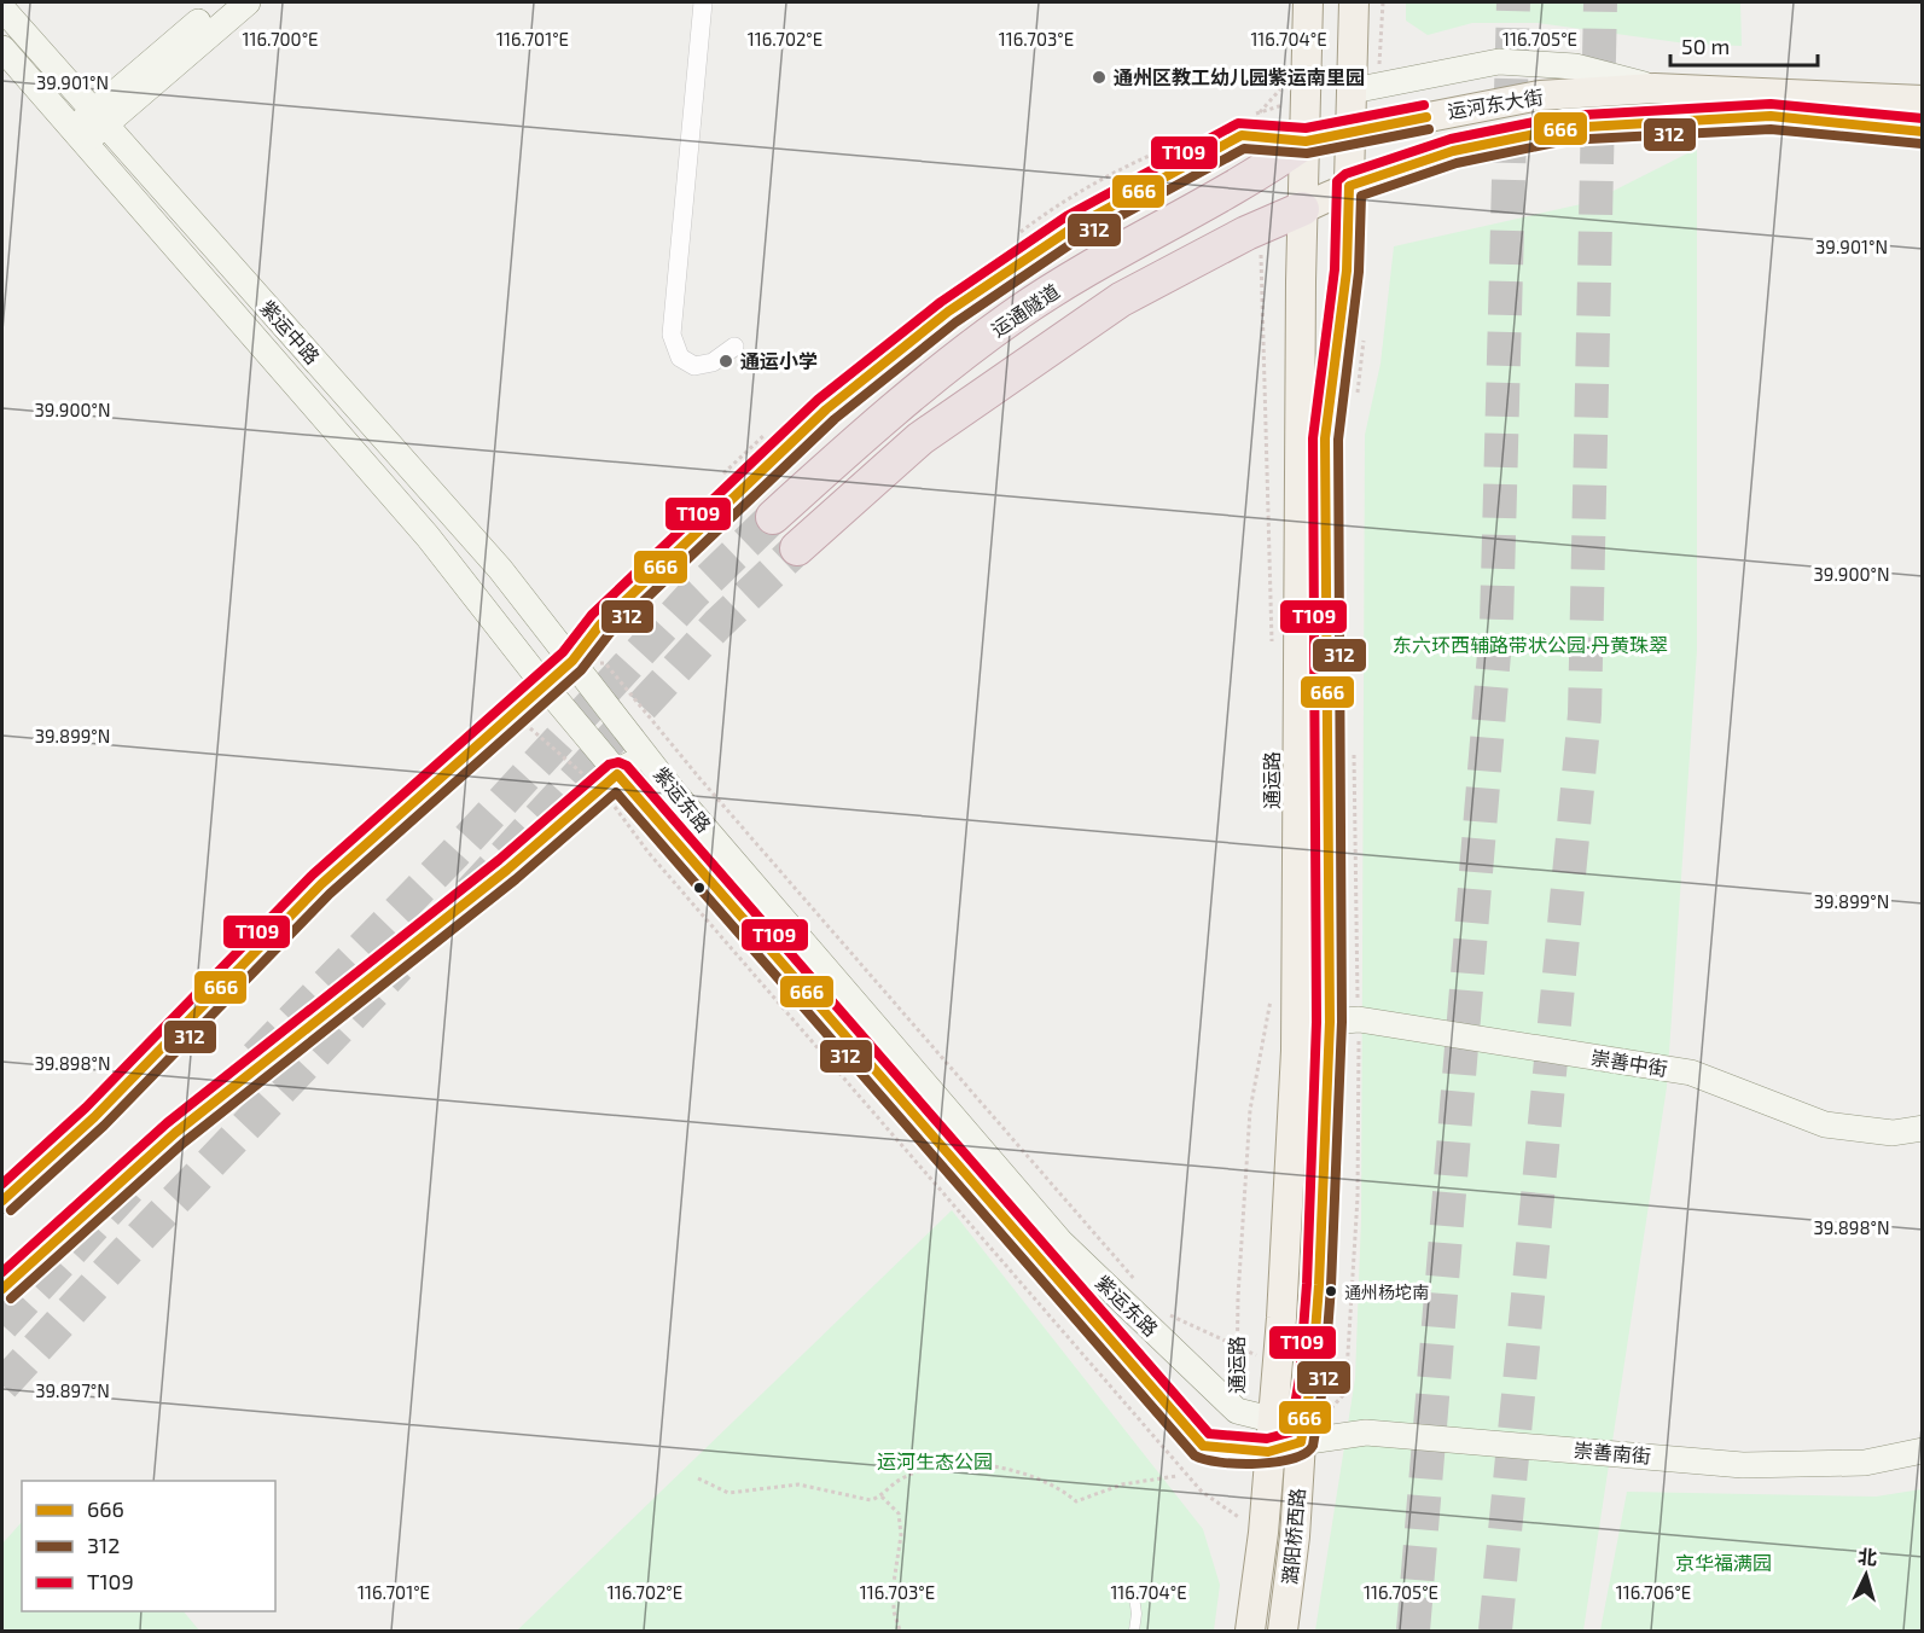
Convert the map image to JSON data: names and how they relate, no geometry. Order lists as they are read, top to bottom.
{
  "streets": {
    "highway": ["运通隧道"],
    "main road": [
      "运河东大街",
      "紫运中路",
      "通运路",
      "紫运东路",
      "崇善中街",
      "崇善南街",
      "潞阳桥西路"
    ]
  },
  "crossings": [
    ["运河东大街", "运通隧道"],
    ["运河东大街", "紫运中路"],
    ["运河东大街", "通运路"],
    ["运河东大街", "紫运东路"],
    ["运通隧道", "通运路"],
    ["紫运中路", "紫运东路"],
    ["通运路", "紫运东路"],
    ["通运路", "潞阳桥西路"],
    ["紫运东路", "崇善南街"],
    ["紫运东路", "潞阳桥西路"],
    ["崇善南街", "潞阳桥西路"]
  ],
  "parks": ["东六环西辅路带状公园·丹黄珠翠", "运河生态公园", "京华福满园"],
  "places": ["通州区教工幼儿园紫运南里园", "通运小学", "通州杨坨南"],
  "lines": ["transit line T109", "transit line 666", "transit line 312"],
  "legend": ["666", "312", "T109"],
  "scale_bar": "50 m",
  "north": "top",
  "coordinates": [
    "116.700°E",
    "116.701°E",
    "116.703°E",
    "116.704°E",
    "116.702°E",
    "116.705°E",
    "39.901°N",
    "39.900°N",
    "39.899°N",
    "39.898°N",
    "39.897°N",
    "116.706°E"
  ]
}
